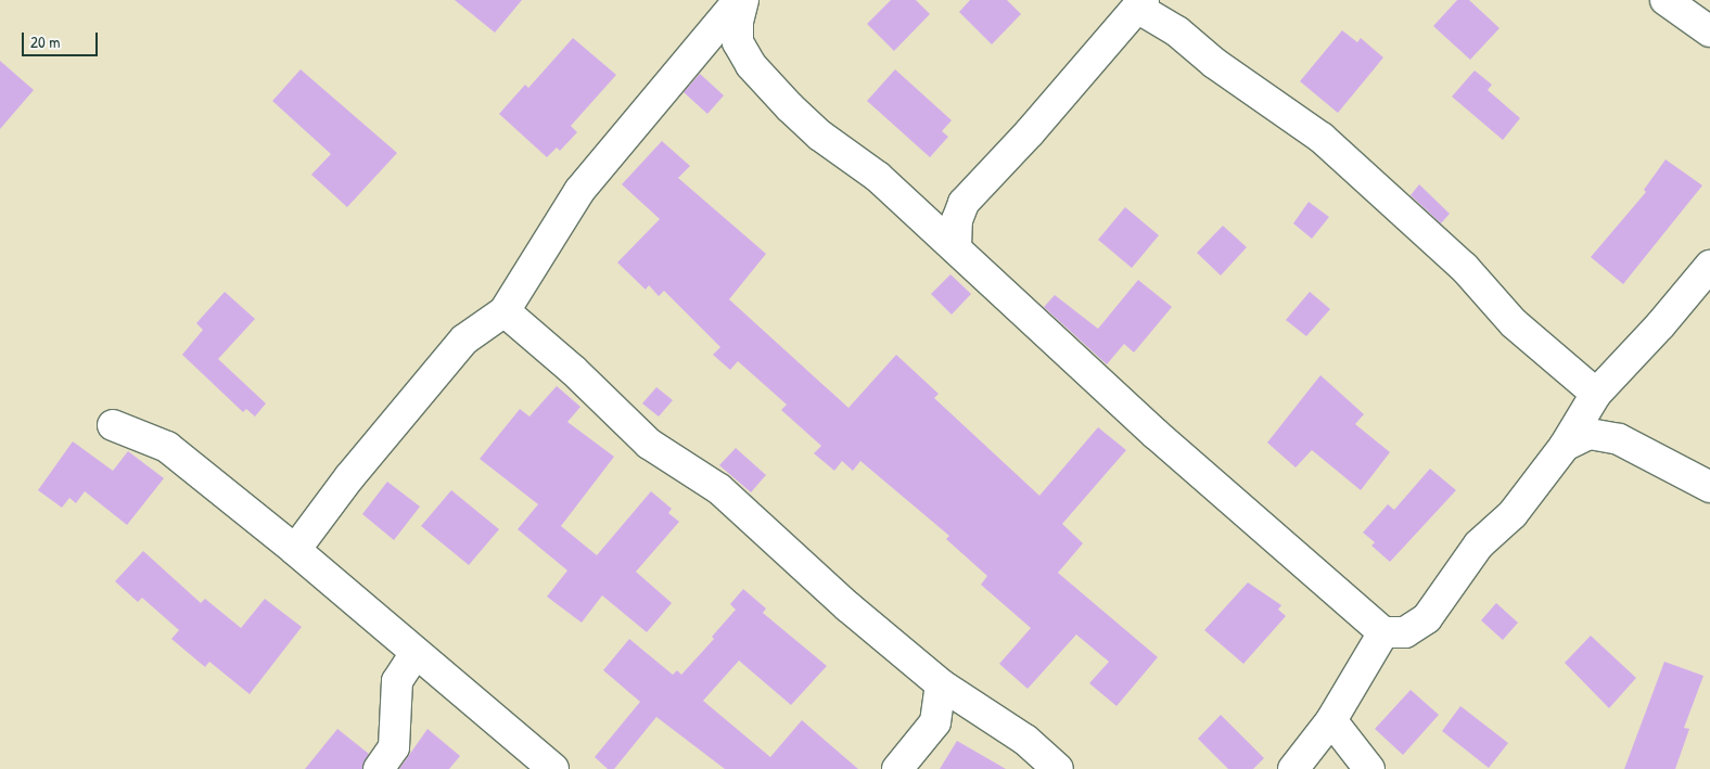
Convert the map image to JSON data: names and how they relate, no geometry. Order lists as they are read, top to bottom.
{
  "scale_bar": "20 m"
}
